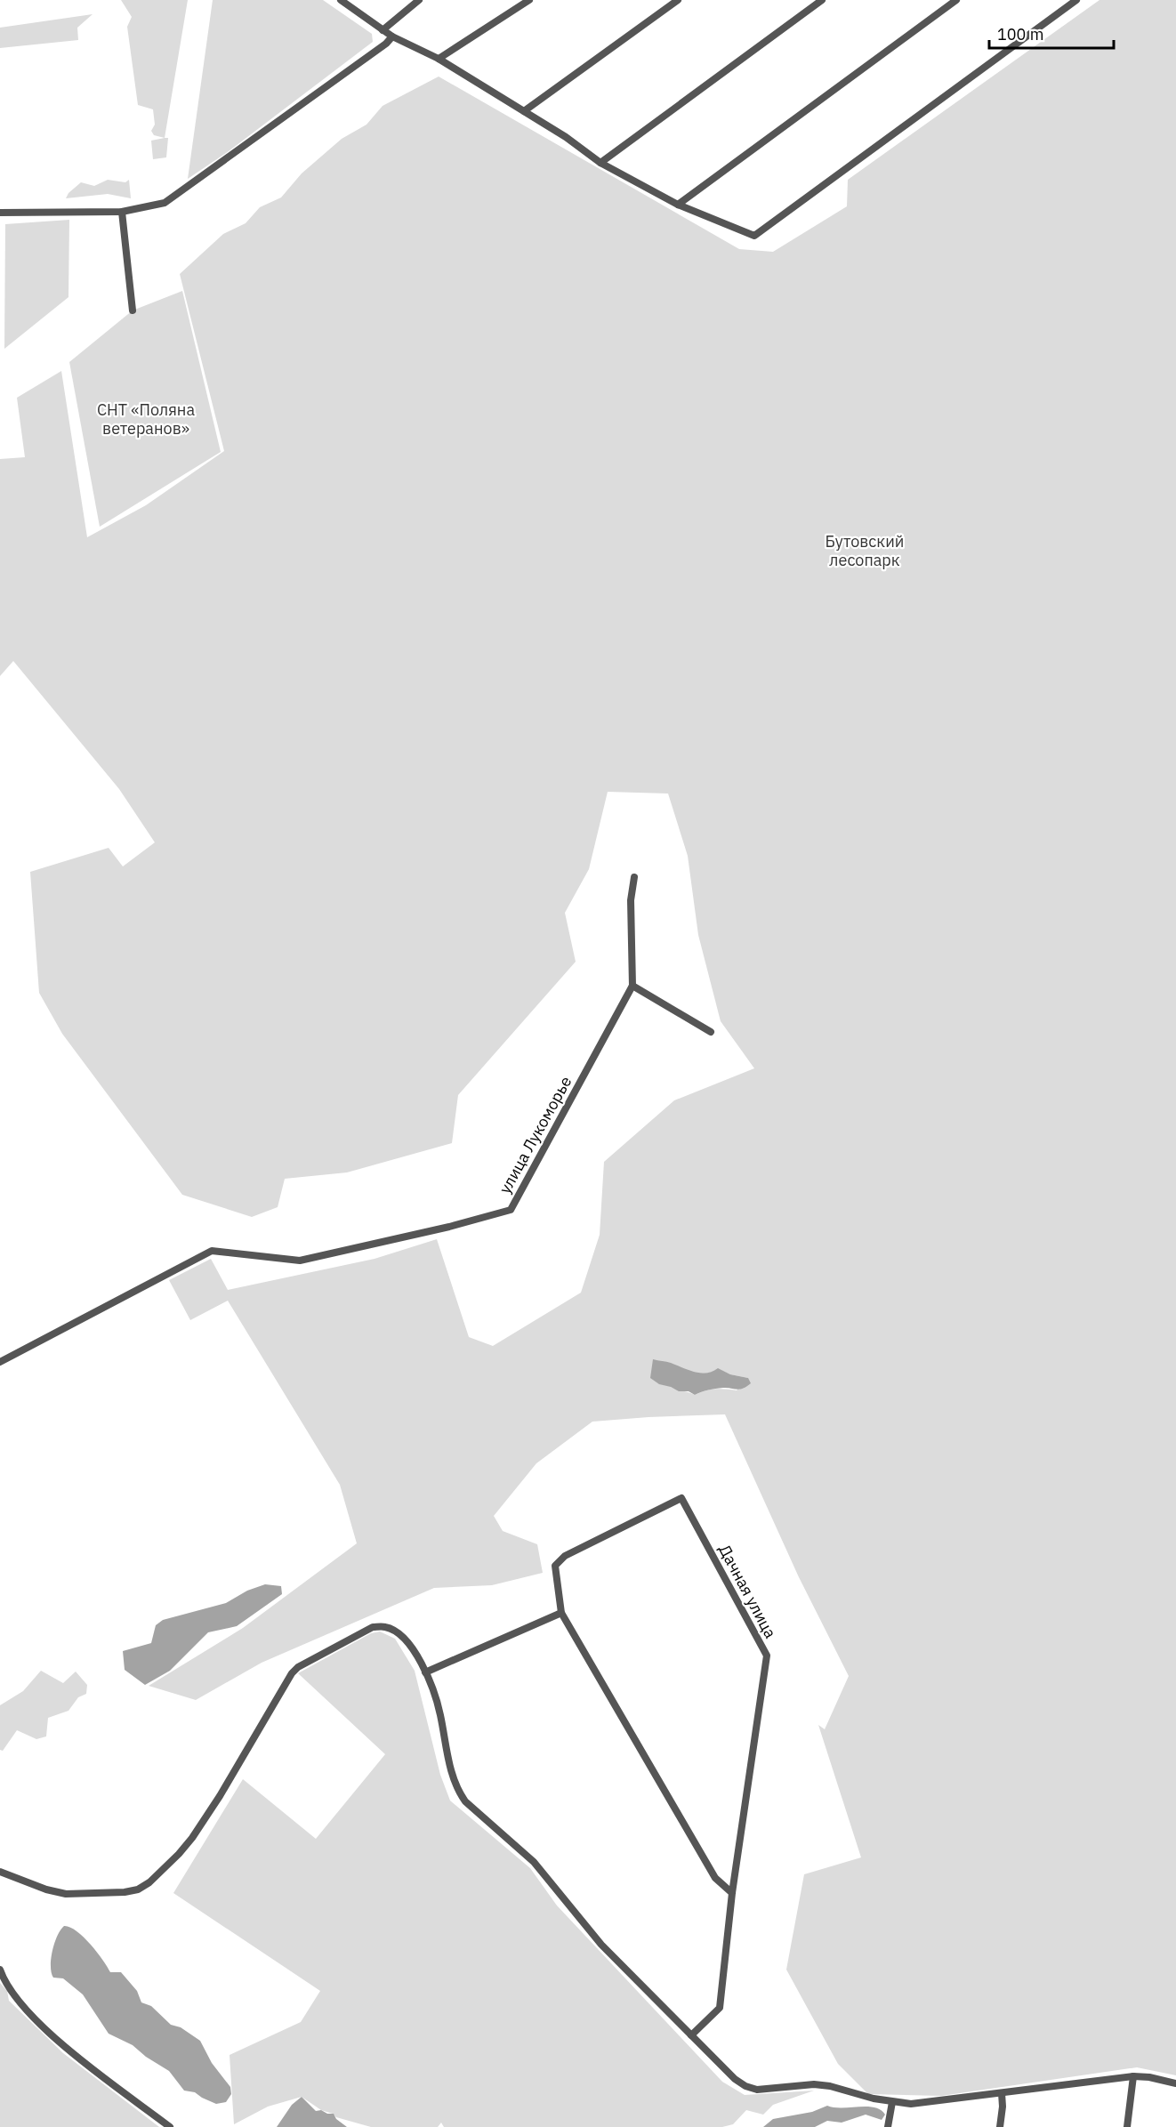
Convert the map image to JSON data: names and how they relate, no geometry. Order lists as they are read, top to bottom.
{
  "streets": {
    "street": ["улица Лукоморье", "Дачная улица"]
  },
  "parks": ["СНТ «Поляна ветеранов»", "Бутовский лесопарк"],
  "scale_bar": "100 m"
}
